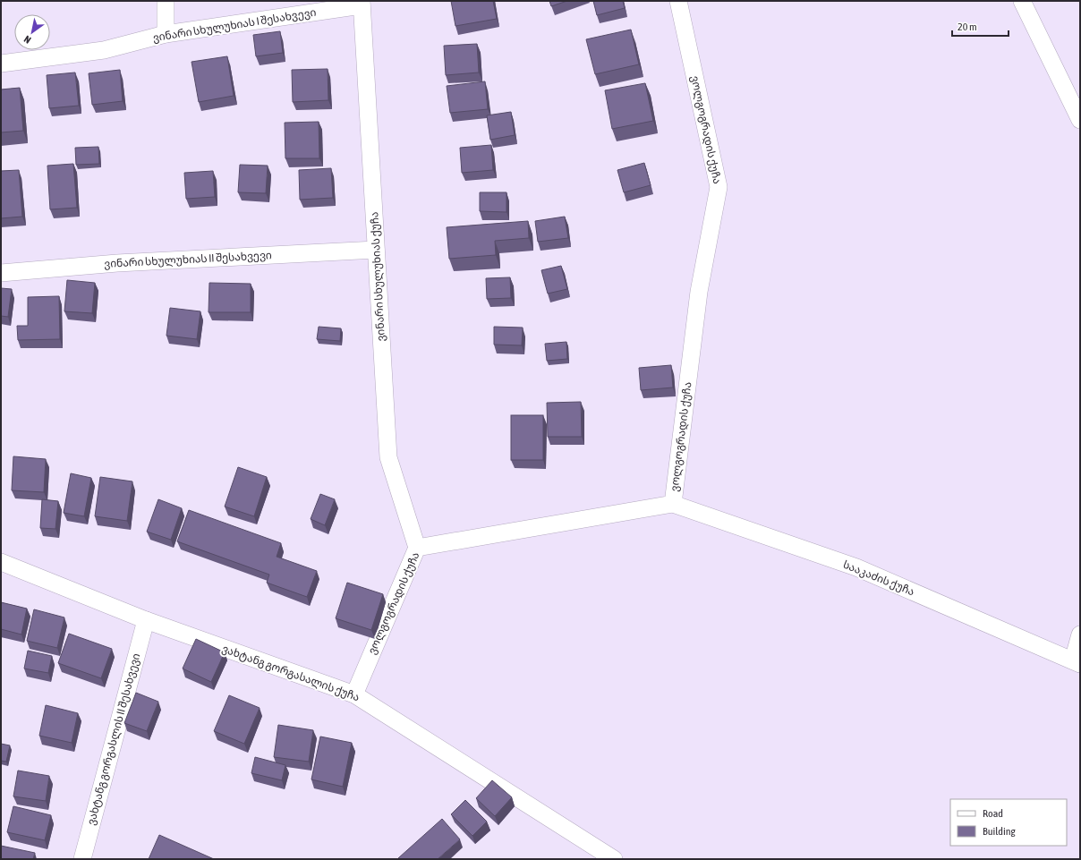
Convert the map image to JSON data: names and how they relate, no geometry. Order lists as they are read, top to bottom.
{
  "streets": {
    "street": [
      "ვინარი სხულუხიას I შესახვევი",
      "ვოლგოგრადის ქუჩა",
      "ვინარი სხულუხიას II შესახვევი",
      "ვინარი სხულუხიას ქუჩა",
      "სააკაძის ქუჩა",
      "ვახტანგ გორგასალის ქუჩა",
      "ვახტანგ გორგასლის II შესახვევი"
    ]
  },
  "crossings": [
    ["ვინარი სხულუხიას I შესახვევი", "ვინარი სხულუხიას ქუჩა"],
    ["ვოლგოგრადის ქუჩა", "ვინარი სხულუხიას ქუჩა"],
    ["ვოლგოგრადის ქუჩა", "სააკაძის ქუჩა"],
    ["ვოლგოგრადის ქუჩა", "ვახტანგ გორგასალის ქუჩა"],
    ["ვინარი სხულუხიას II შესახვევი", "ვინარი სხულუხიას ქუჩა"],
    ["ვახტანგ გორგასალის ქუჩა", "ვახტანგ გორგასლის II შესახვევი"]
  ],
  "legend": ["Road", "Building"],
  "scale_bar": "20 m",
  "north": "bottom left"
}
